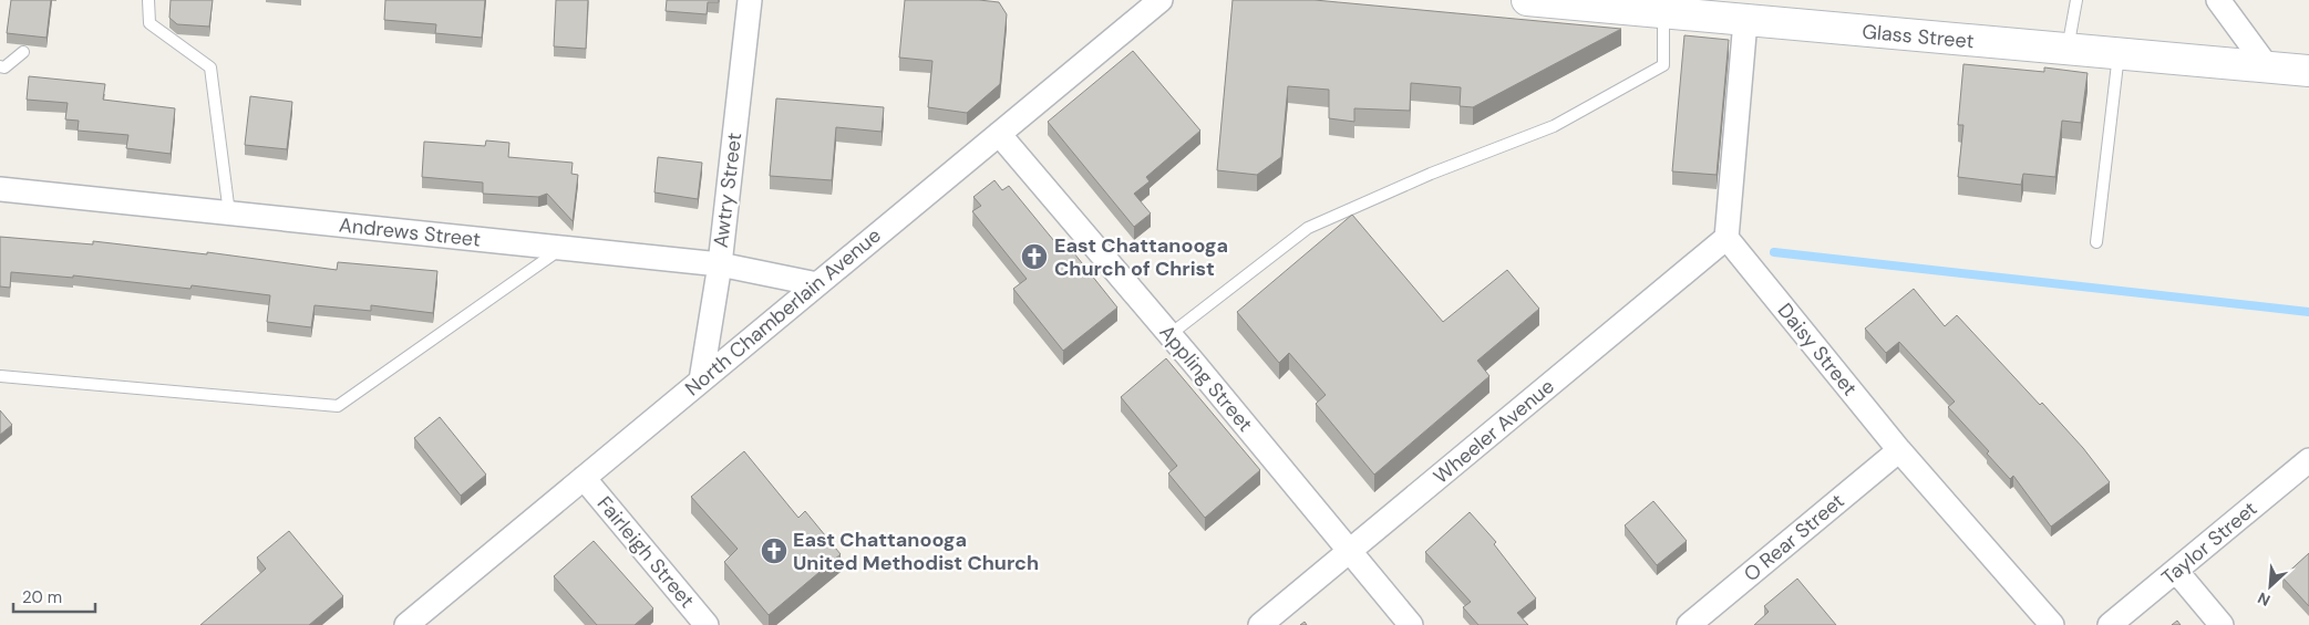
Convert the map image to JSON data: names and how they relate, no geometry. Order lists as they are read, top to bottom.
{
  "streets": {
    "main road": ["Glass Street"],
    "street": [
      "Awtry Street",
      "Andrews Street",
      "North Chamberlain Avenue",
      "Daisy Street",
      "Appling Street",
      "Wheeler Avenue",
      "O Rear Street",
      "Taylor Street",
      "Fairleigh Street"
    ]
  },
  "crossings": [
    ["Awtry Street", "Andrews Street"],
    ["Awtry Street", "North Chamberlain Avenue"],
    ["Andrews Street", "North Chamberlain Avenue"],
    ["North Chamberlain Avenue", "Appling Street"],
    ["North Chamberlain Avenue", "Fairleigh Street"],
    ["Daisy Street", "Wheeler Avenue"],
    ["Daisy Street", "O Rear Street"],
    ["Appling Street", "Wheeler Avenue"]
  ],
  "places": {
    "church": ["East Chattanooga Church of Christ", "East Chattanooga United Methodist Church"]
  },
  "scale_bar": "20 m",
  "north": "bottom left"
}
